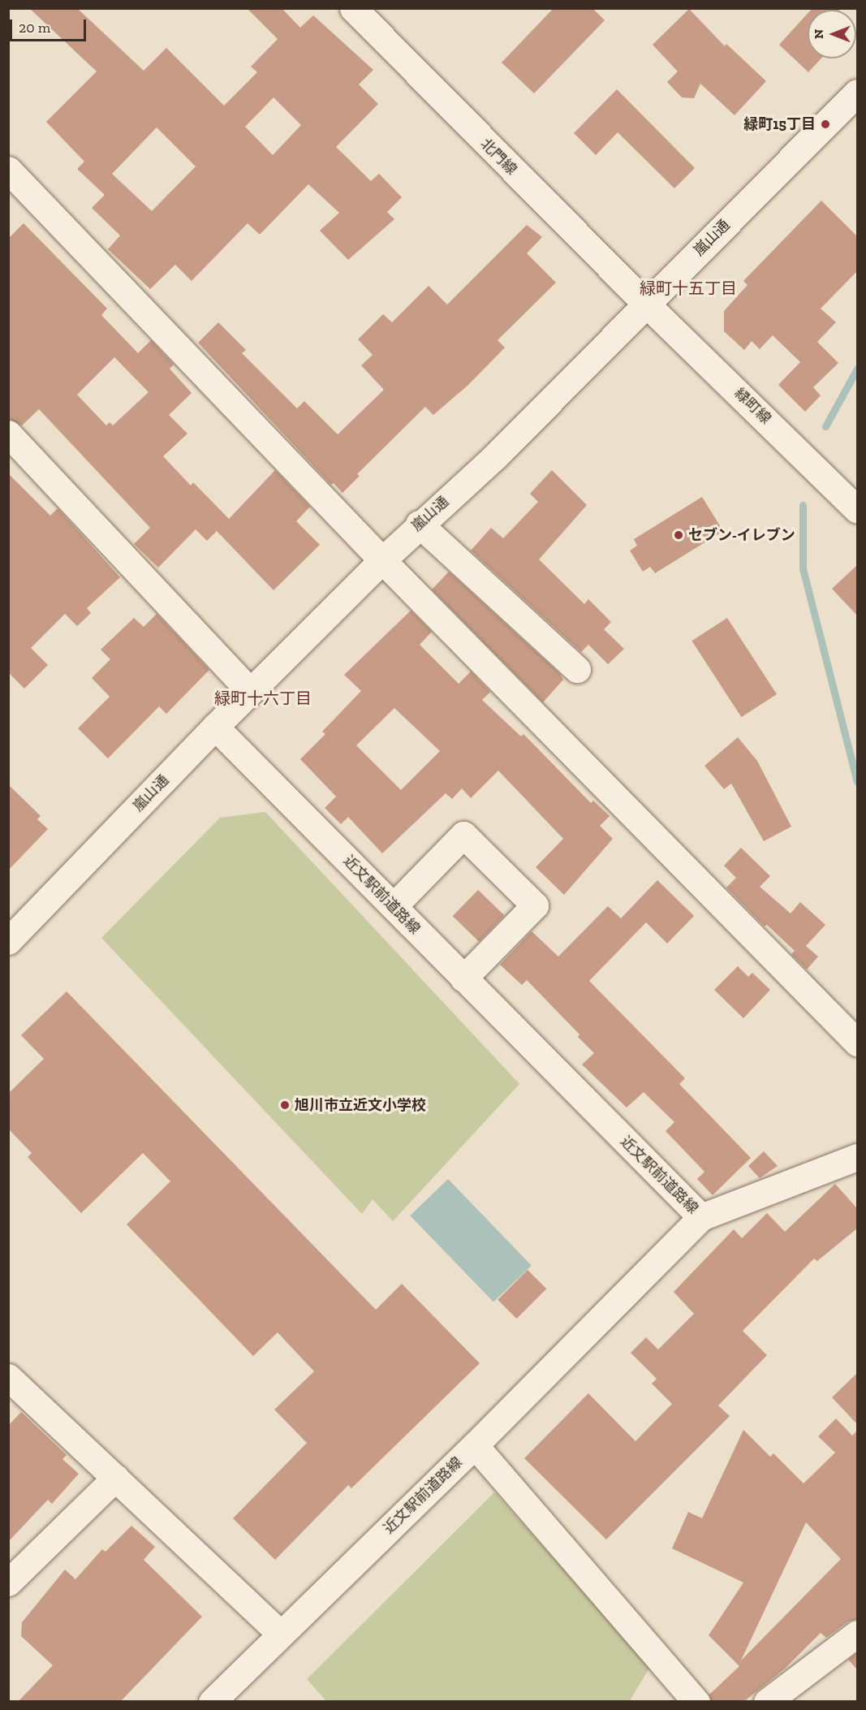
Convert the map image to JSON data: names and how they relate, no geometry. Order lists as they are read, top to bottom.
{
  "streets": {
    "street": [
      "北門線",
      "嵐山通",
      "緑町線",
      "近文駅前道路線"
    ]
  },
  "crossings": [
    ["北門線", "嵐山通"],
    ["北門線", "緑町線"],
    ["嵐山通", "緑町線"],
    ["嵐山通", "近文駅前道路線"]
  ],
  "districts": ["緑町十五丁目", "緑町十六丁目"],
  "places": ["緑町15丁目", "セブン-イレブン", "旭川市立近文小学校"],
  "scale_bar": "20 m",
  "north": "left"
}
